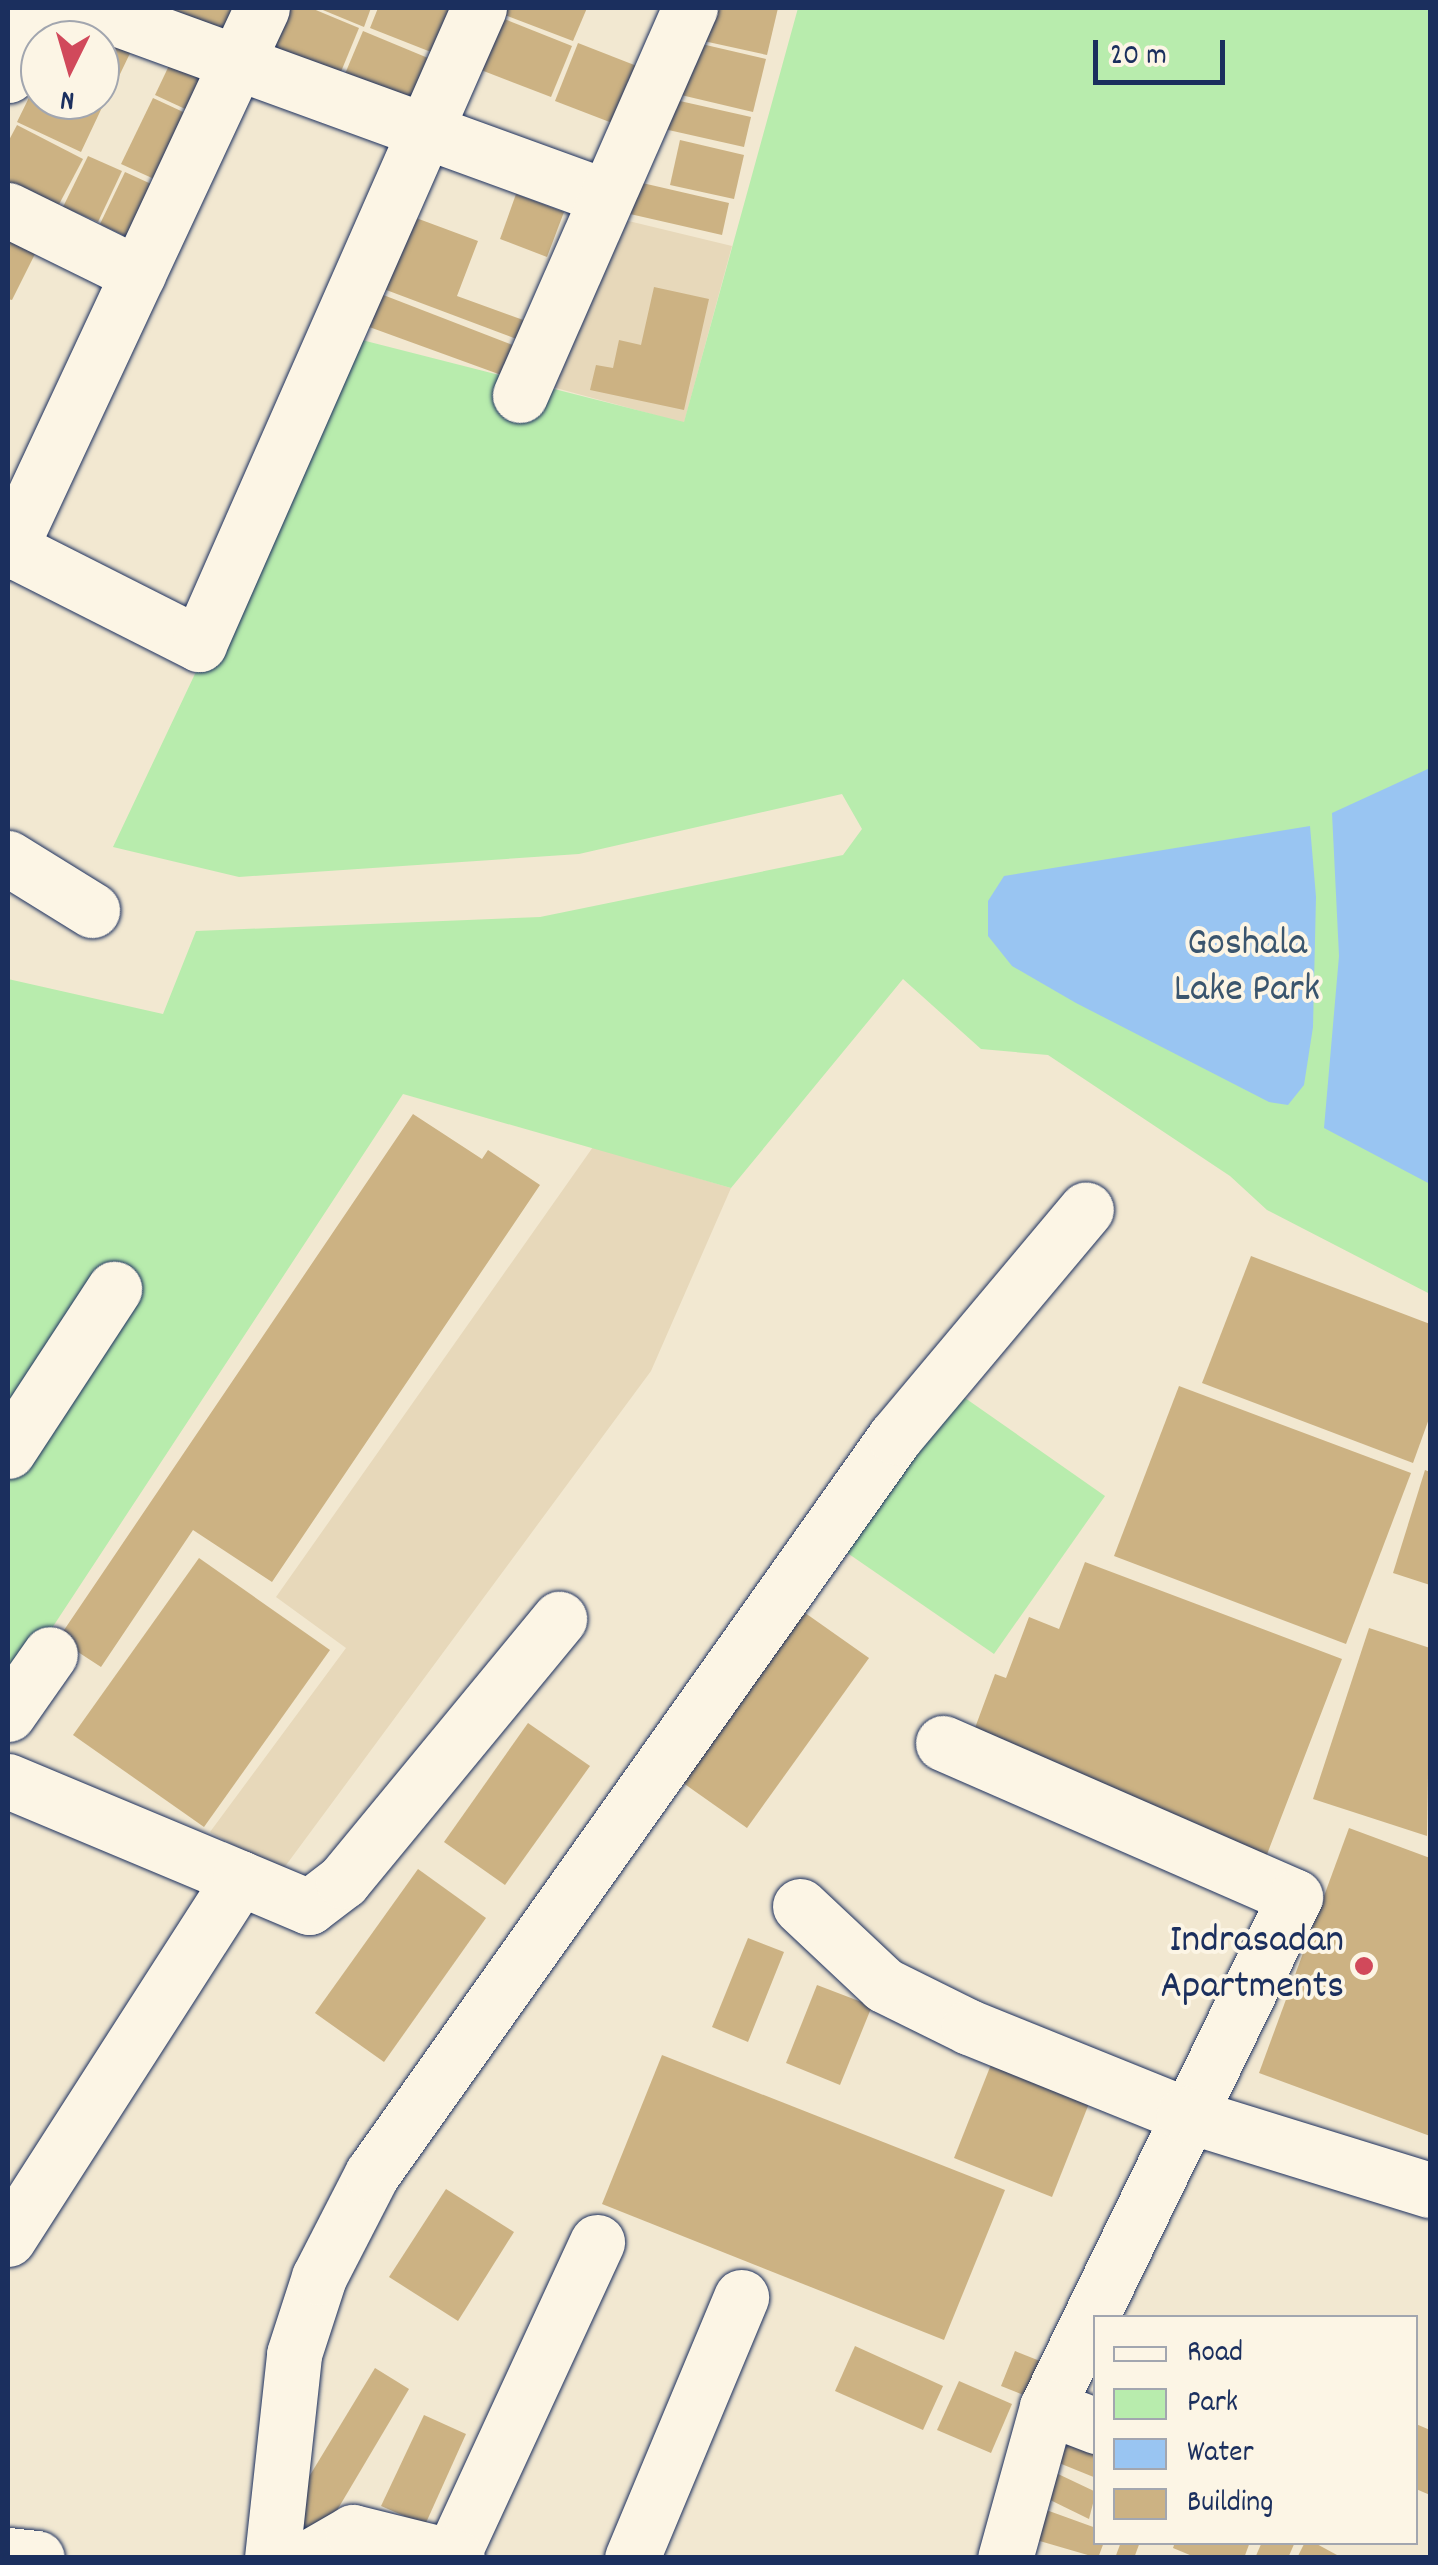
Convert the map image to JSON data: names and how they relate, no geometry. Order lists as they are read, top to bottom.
{
  "parks": ["Goshala Lake Park"],
  "places": ["Indrasadan Apartments"],
  "legend": [
    "Road",
    "Park",
    "Water",
    "Building"
  ],
  "scale_bar": "20 m",
  "north": "bottom"
}
